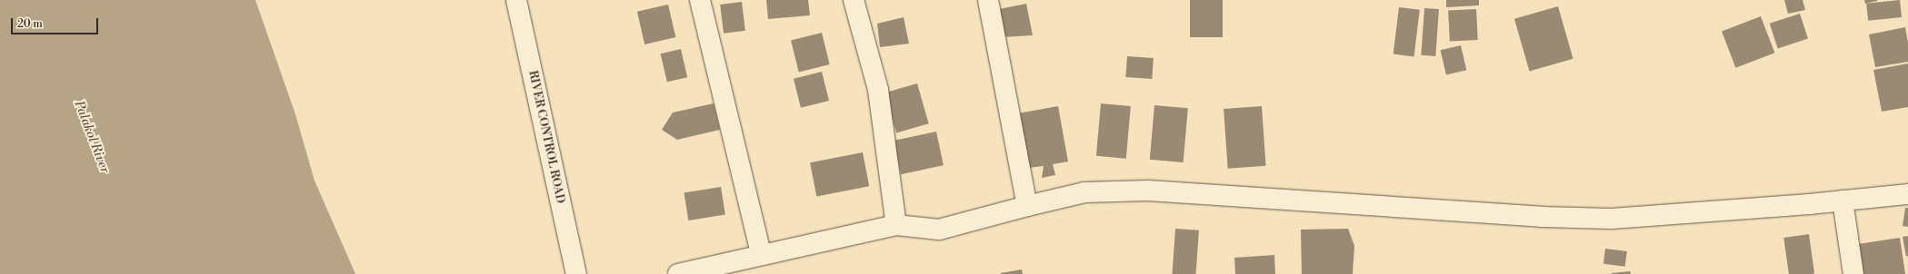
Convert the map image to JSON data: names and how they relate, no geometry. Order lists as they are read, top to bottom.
{
  "streets": {
    "street": ["RIVER CONTROL ROAD"]
  },
  "water": ["Palakol River"],
  "scale_bar": "20 m"
}
